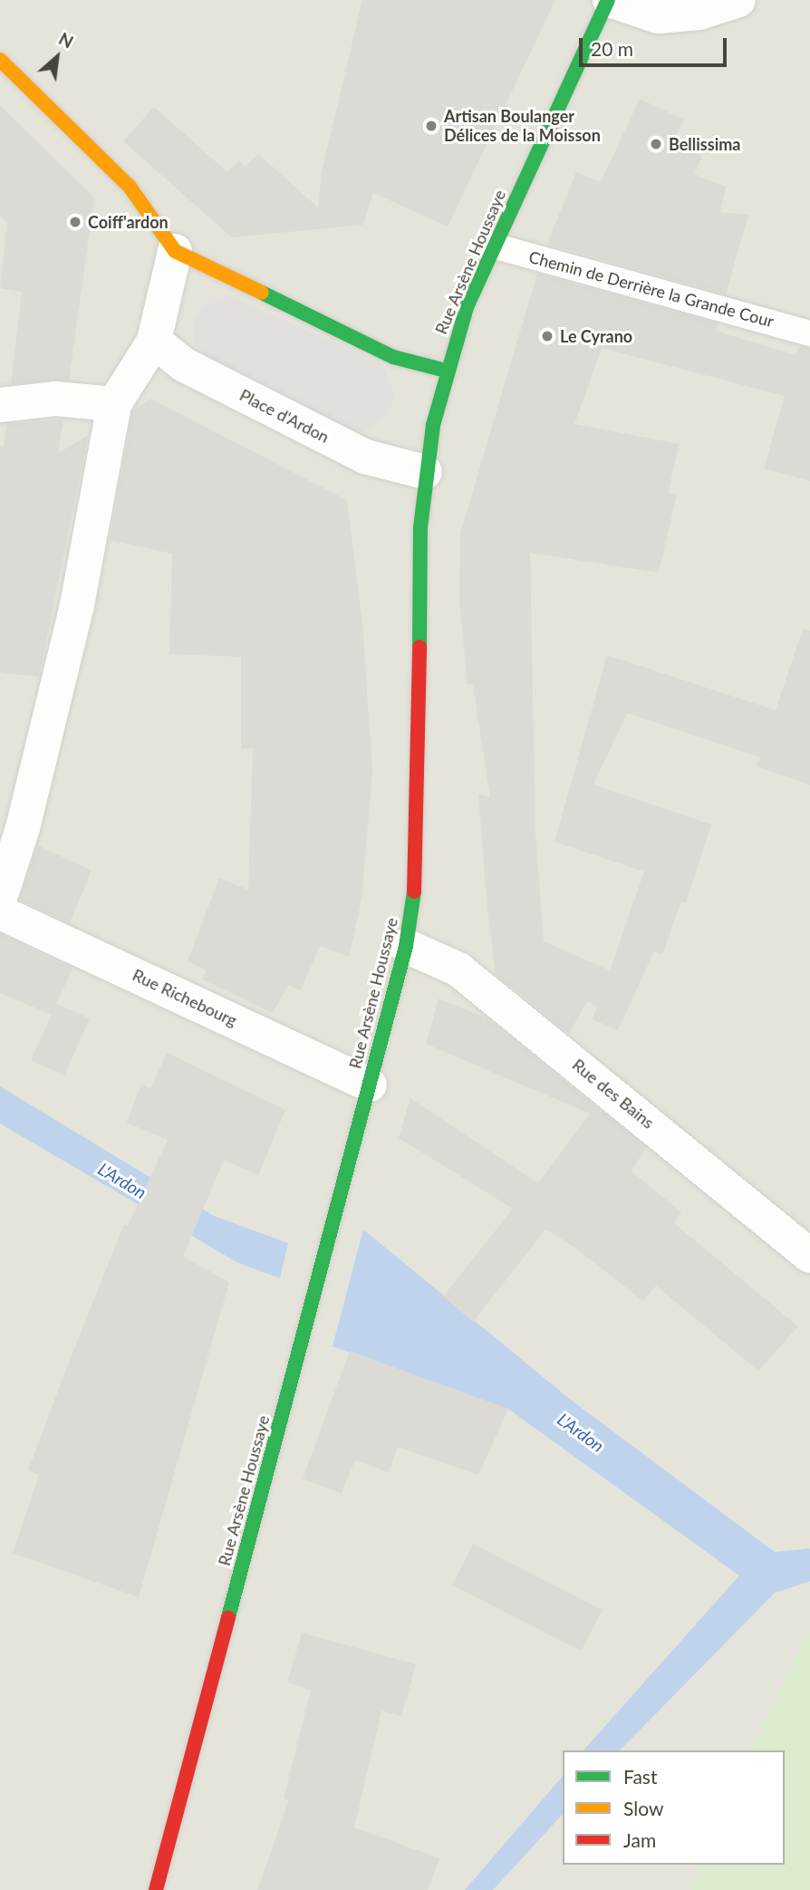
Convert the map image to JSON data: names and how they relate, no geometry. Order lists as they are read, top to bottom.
{
  "streets": {
    "main road": ["Rue Arsène Houssaye"],
    "street": ["Place d'Ardon", "Rue Richebourg", "Rue des Bains"],
    "lane": ["Chemin de Derrière la Grande Cour"]
  },
  "crossings": [
    ["Rue Arsène Houssaye", "Chemin de Derrière la Grande Cour"],
    ["Rue Arsène Houssaye", "Place d'Ardon"],
    ["Rue Arsène Houssaye", "Rue Richebourg"],
    ["Rue Arsène Houssaye", "Rue des Bains"]
  ],
  "water": ["L'Ardon"],
  "places": [
    "Artisan Boulanger Délices de la Moisson",
    "Bellissima",
    "Coiff'ardon",
    "Le Cyrano"
  ],
  "legend": ["Fast", "Slow", "Jam"],
  "scale_bar": "20 m",
  "north": "top right"
}
